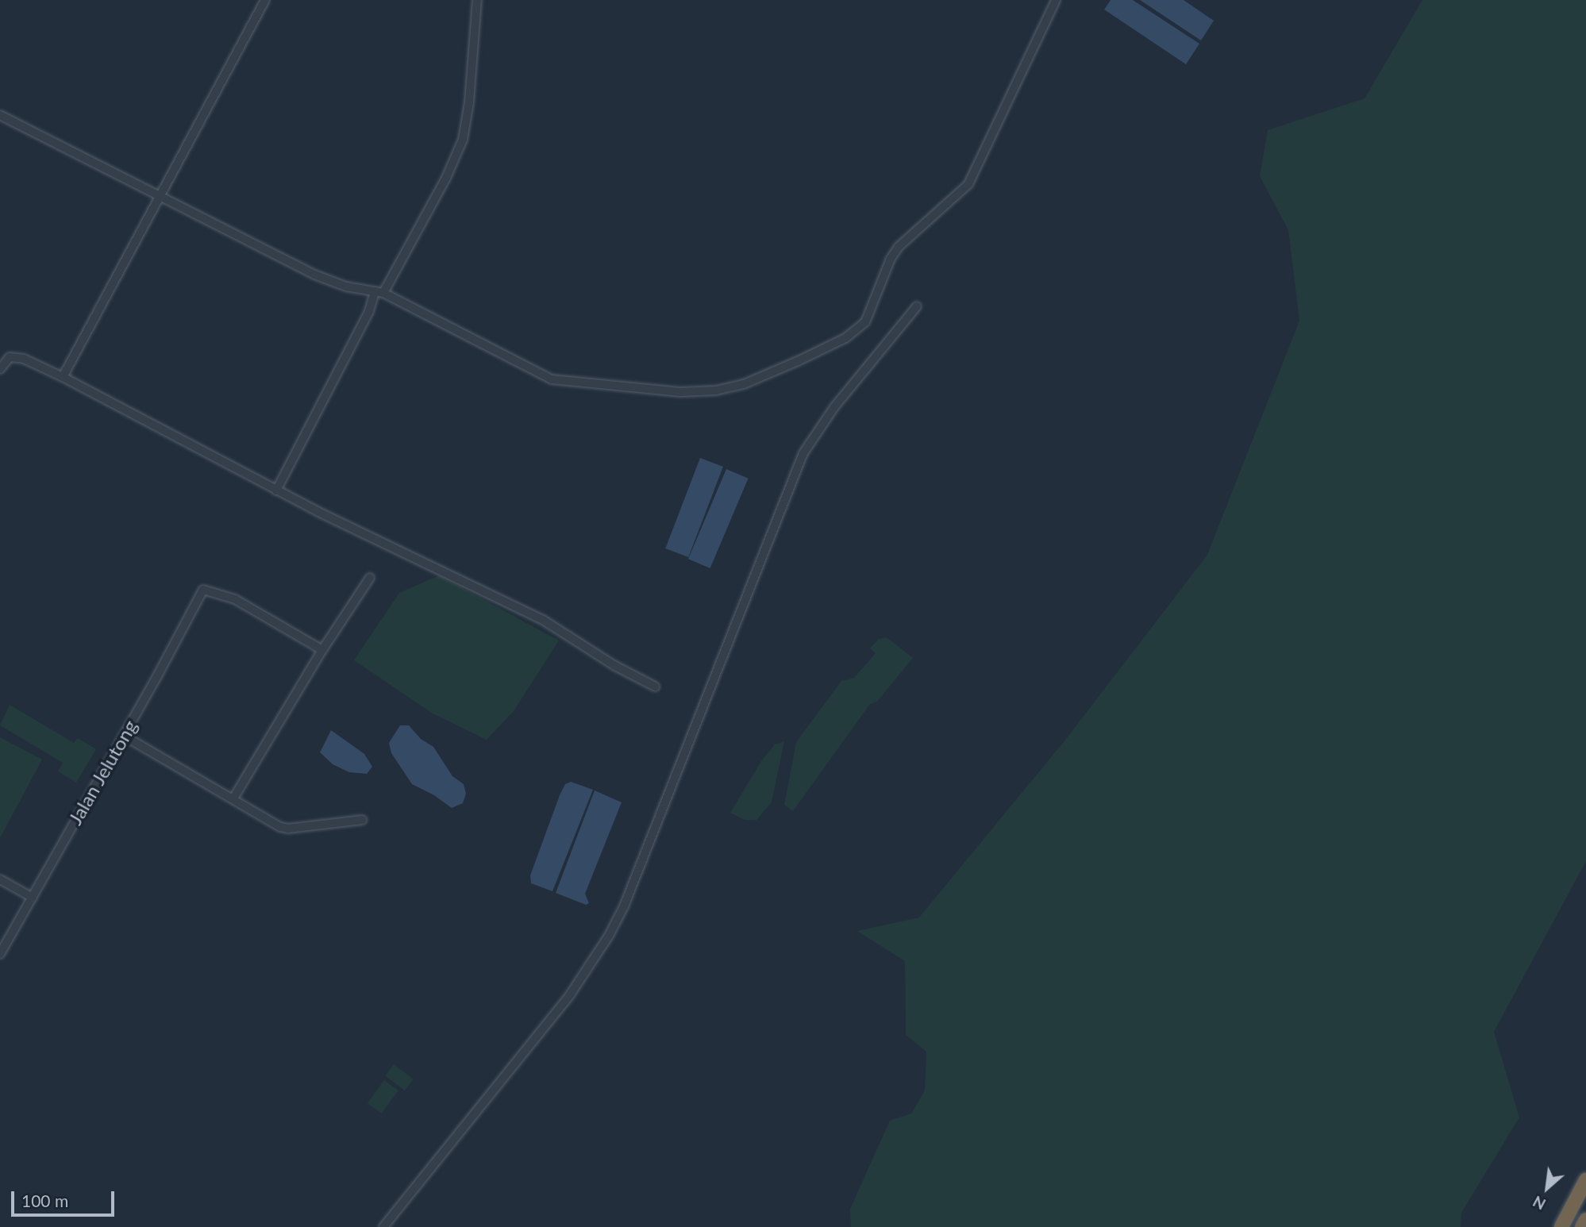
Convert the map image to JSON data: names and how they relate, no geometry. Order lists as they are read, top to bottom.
{
  "streets": {
    "street": ["Jalan Jelutong"]
  },
  "scale_bar": "100 m",
  "north": "bottom left"
}
